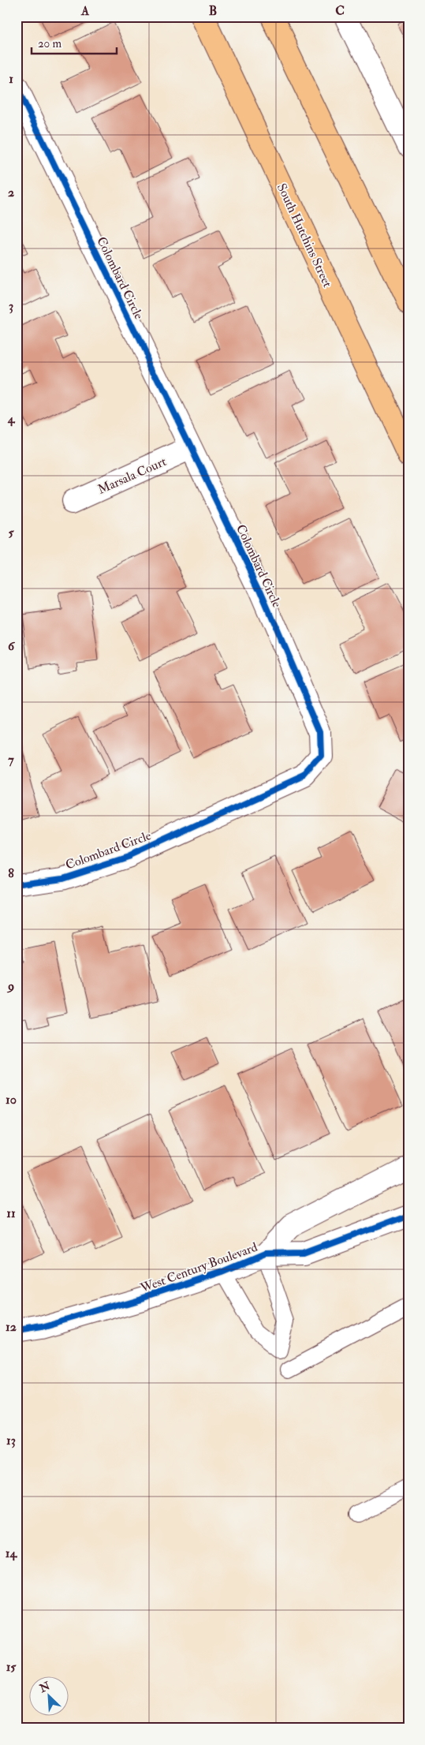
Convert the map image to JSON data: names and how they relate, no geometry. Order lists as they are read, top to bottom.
{
  "streets": {
    "main road": ["South Hutchins Street"],
    "street": ["Colombard Circle", "Marsala Court", "West Century Boulevard"]
  },
  "crossings": [
    ["Colombard Circle", "Marsala Court"]
  ],
  "scale_bar": "20 m",
  "north": "top left",
  "grid": {
    "columns": ["A", "B", "C"],
    "rows": [
      "1",
      "2",
      "3",
      "4",
      "5",
      "6",
      "7",
      "8",
      "9",
      "10",
      "11",
      "12",
      "13",
      "14",
      "15"
    ]
  }
}
